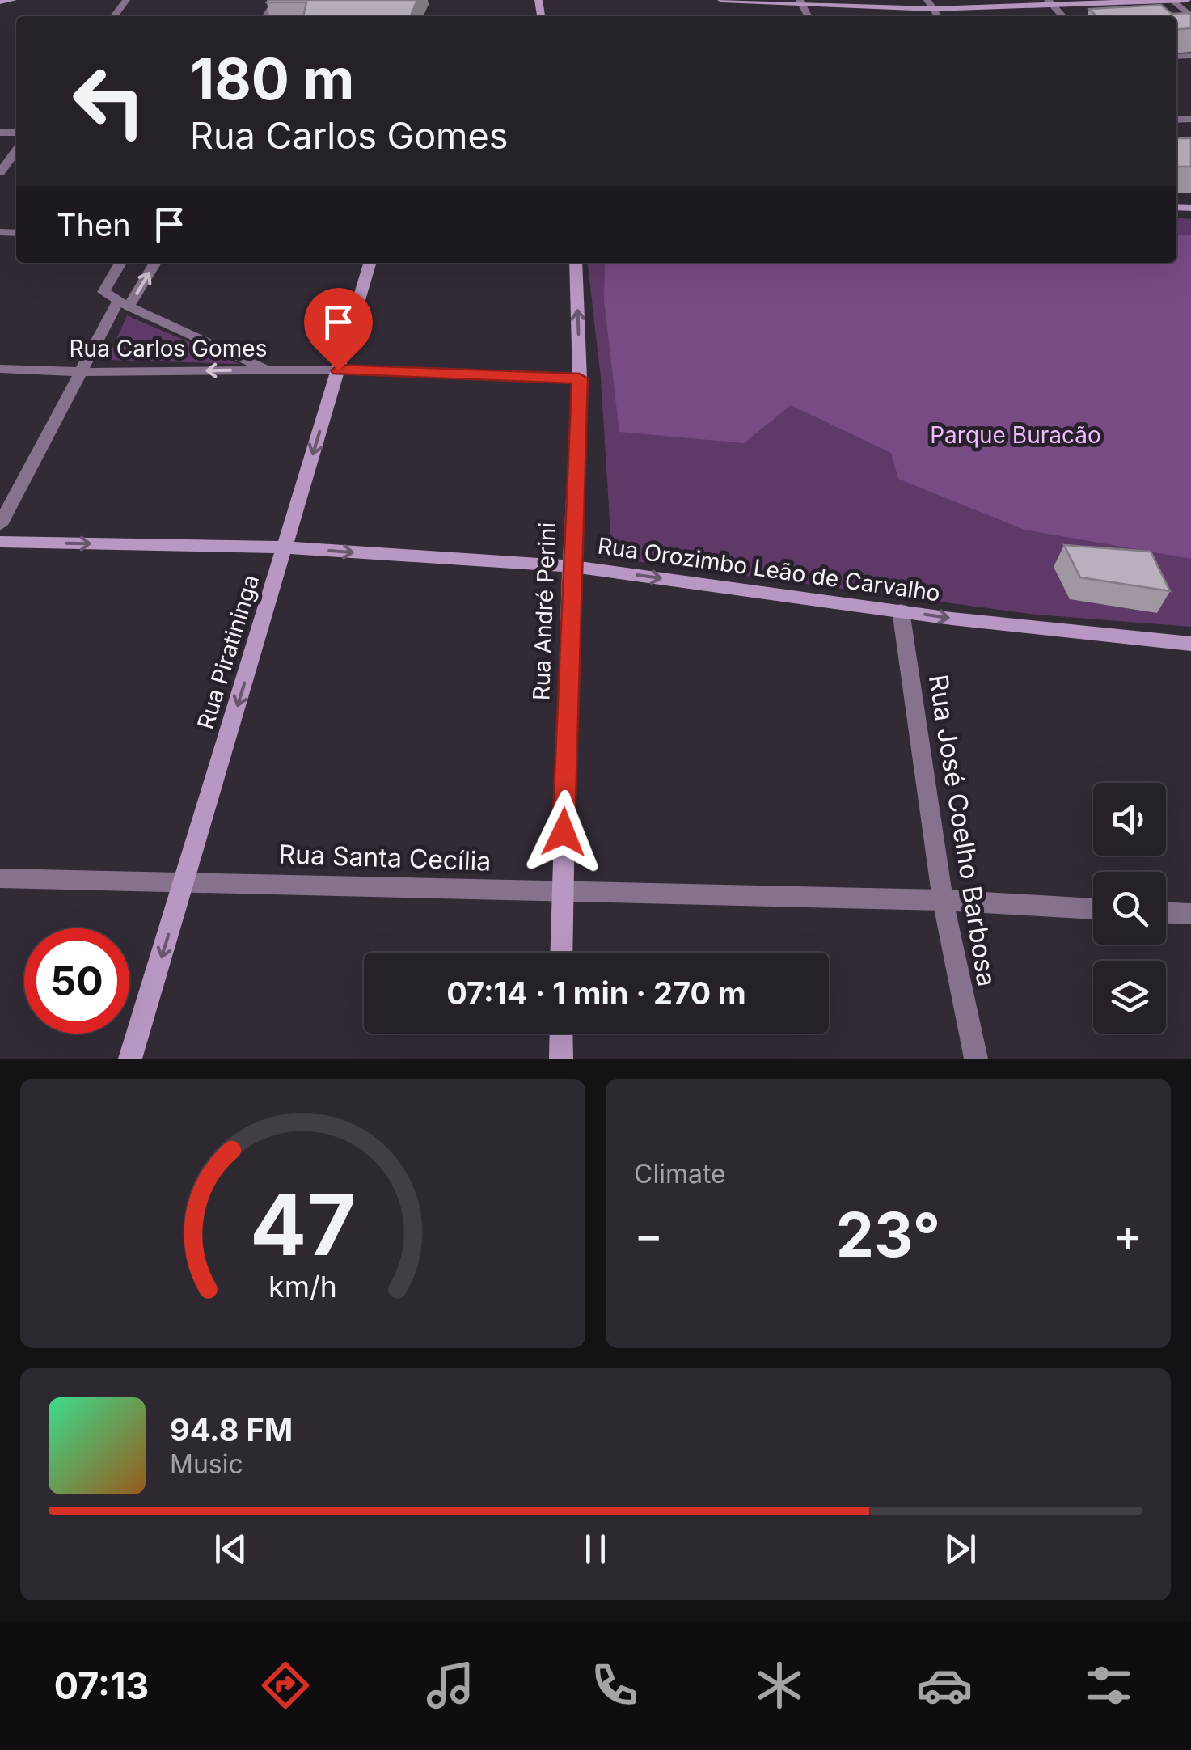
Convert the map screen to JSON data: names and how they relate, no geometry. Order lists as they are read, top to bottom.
{
  "streets": {
    "main road": ["Rua Orozimbo Leão de Carvalho", "Rua André Perini", "Rua Piratininga"],
    "street": ["Rua Carlos Gomes", "Rua José Coelho Barbosa", "Rua Santa Cecília"]
  },
  "crossings": [
    ["Rua Carlos Gomes", "Rua André Perini"],
    ["Rua Carlos Gomes", "Rua Piratininga"],
    ["Rua Orozimbo Leão de Carvalho", "Rua André Perini"],
    ["Rua Orozimbo Leão de Carvalho", "Rua Piratininga"],
    ["Rua Orozimbo Leão de Carvalho", "Rua José Coelho Barbosa"],
    ["Rua André Perini", "Rua Santa Cecília"],
    ["Rua Piratininga", "Rua Santa Cecília"],
    ["Rua José Coelho Barbosa", "Rua Santa Cecília"]
  ],
  "one_way": ["Rua Orozimbo Leão de Carvalho", "Rua Piratininga"],
  "parks": ["Parque Buracão"],
  "page": {
    "turn": ["180 m", "Rua Carlos Gomes"],
    "then": "Then",
    "limit": "50",
    "trip": "07:14 · 1 min · 270 m",
    "tile": "Climate",
    "heat": ["−", "23°", "+"],
    "song": ["94.8 FM", "Music"],
    "tabs": "07:13",
    "gauge": ["47", "km/h"]
  }
}
